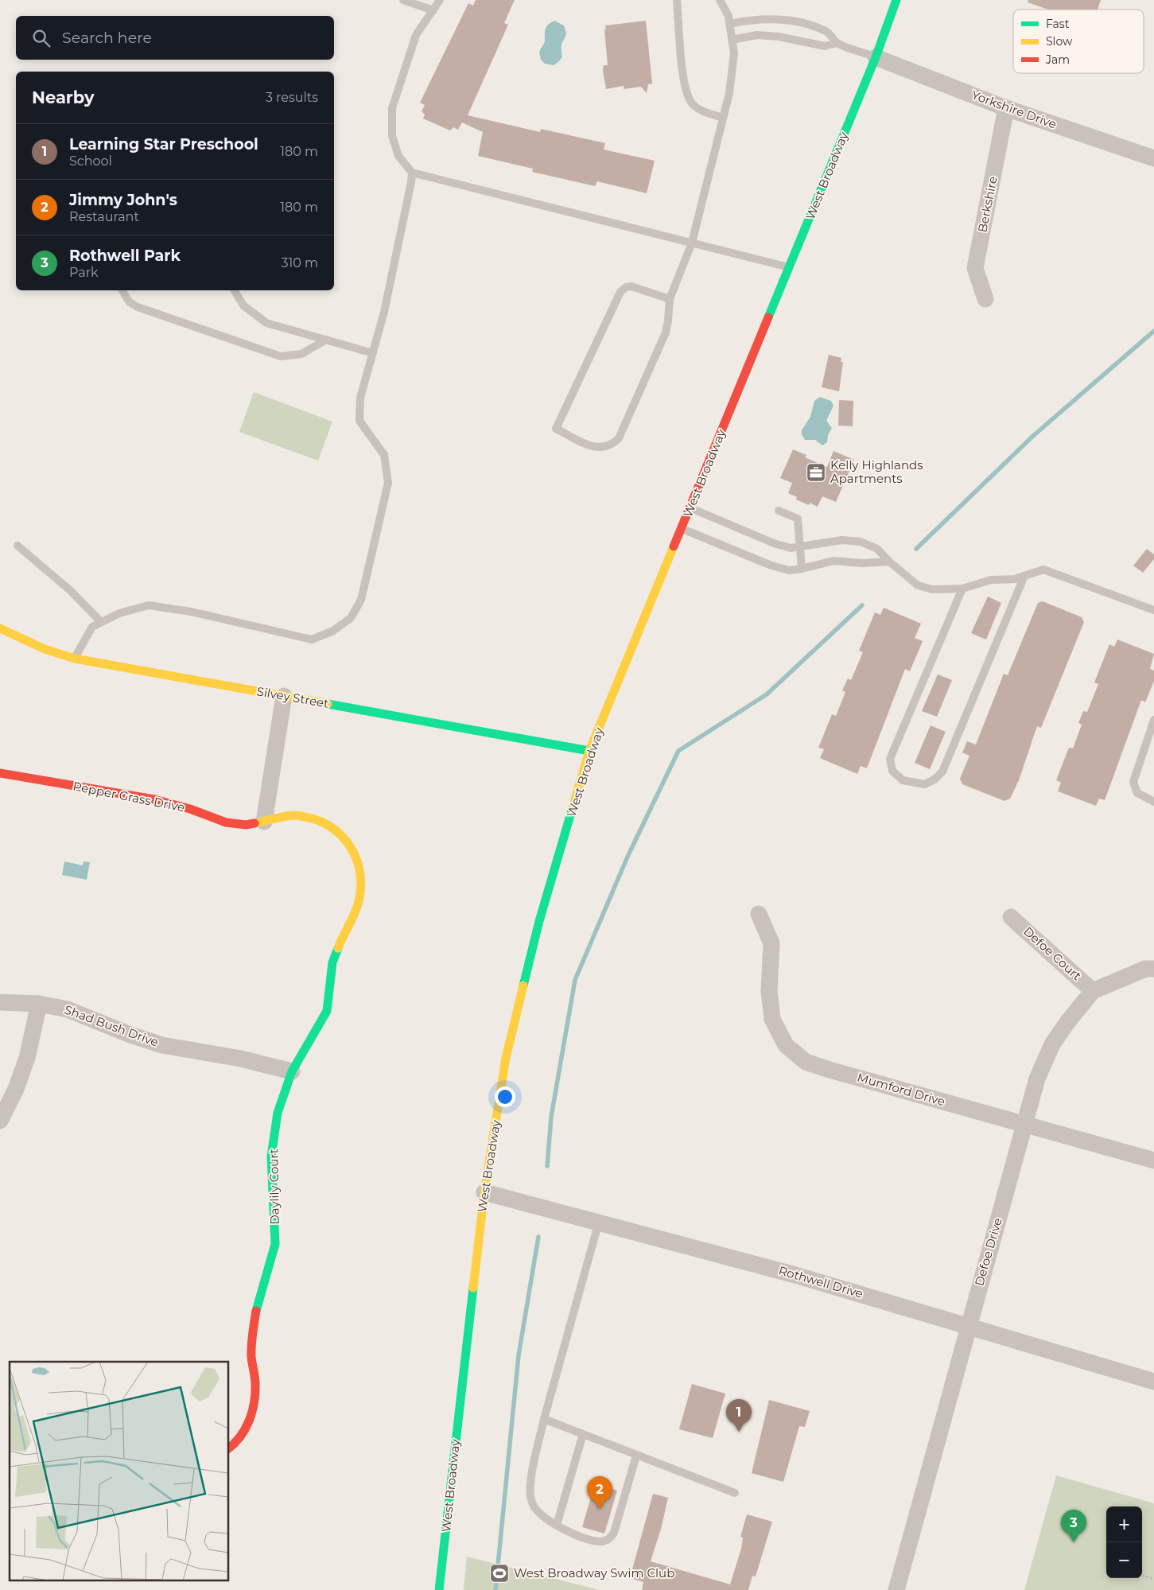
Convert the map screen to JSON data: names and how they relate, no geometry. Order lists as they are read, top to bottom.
{
  "streets": {
    "main road": [
      "West Broadway",
      "Silvey Street",
      "Pepper Grass Drive",
      "Daylily Court"
    ],
    "street": [
      "Yorkshire Drive",
      "Berkshire",
      "Defoe Court",
      "Shad Bush Drive",
      "Mumford Drive",
      "Defoe Drive",
      "Rothwell Drive"
    ]
  },
  "crossings": [
    ["Yorkshire Drive", "West Broadway"],
    ["Yorkshire Drive", "Berkshire"],
    ["West Broadway", "Silvey Street"],
    ["West Broadway", "Rothwell Drive"],
    ["Pepper Grass Drive", "Daylily Court"],
    ["Defoe Court", "Defoe Drive"],
    ["Shad Bush Drive", "Daylily Court"],
    ["Mumford Drive", "Defoe Drive"],
    ["Defoe Drive", "Rothwell Drive"]
  ],
  "places": {
    "office": ["Kelly Highlands Apartments"],
    "sports": ["West Broadway Swim Club"]
  },
  "legend": ["Fast", "Slow", "Jam"],
  "page": {
    "search": "Search here",
    "heading": ["Nearby", "3 results"],
    "list": [
      {
        "mark": "1",
        "name": "Learning Star Preschool",
        "note": "School",
        "value": "180 m"
      },
      {
        "mark": "2",
        "name": "Jimmy John's",
        "note": "Restaurant",
        "value": "180 m"
      },
      {
        "mark": "3",
        "name": "Rothwell Park",
        "note": "Park",
        "value": "310 m"
      }
    ],
    "pins": ["1", "2", "3"],
    "map_buttons": ["+", "−"]
  }
}
